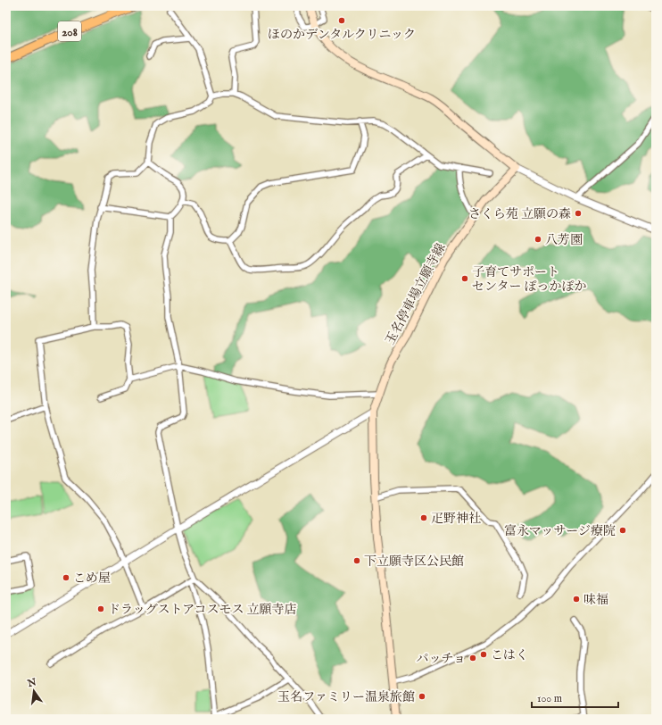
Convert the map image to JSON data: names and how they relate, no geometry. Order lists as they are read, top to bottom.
{
  "streets": {
    "highway": ["208"],
    "main road": ["玉名停車場立願寺線"]
  },
  "places": [
    "ほのかデンタルクリニック",
    "さくら苑 立願の森",
    "八芳園",
    "子育てサポート センター ぽっかぽか",
    "疋野神社",
    "富永マッサージ療院",
    "下立願寺区公民館",
    "こめ屋",
    "味福",
    "ドラッグストアコスモス 立願寺店",
    "こはく",
    "パッチョ",
    "玉名ファミリー温泉旅館"
  ],
  "scale_bar": "100 m",
  "north": "top"
}
